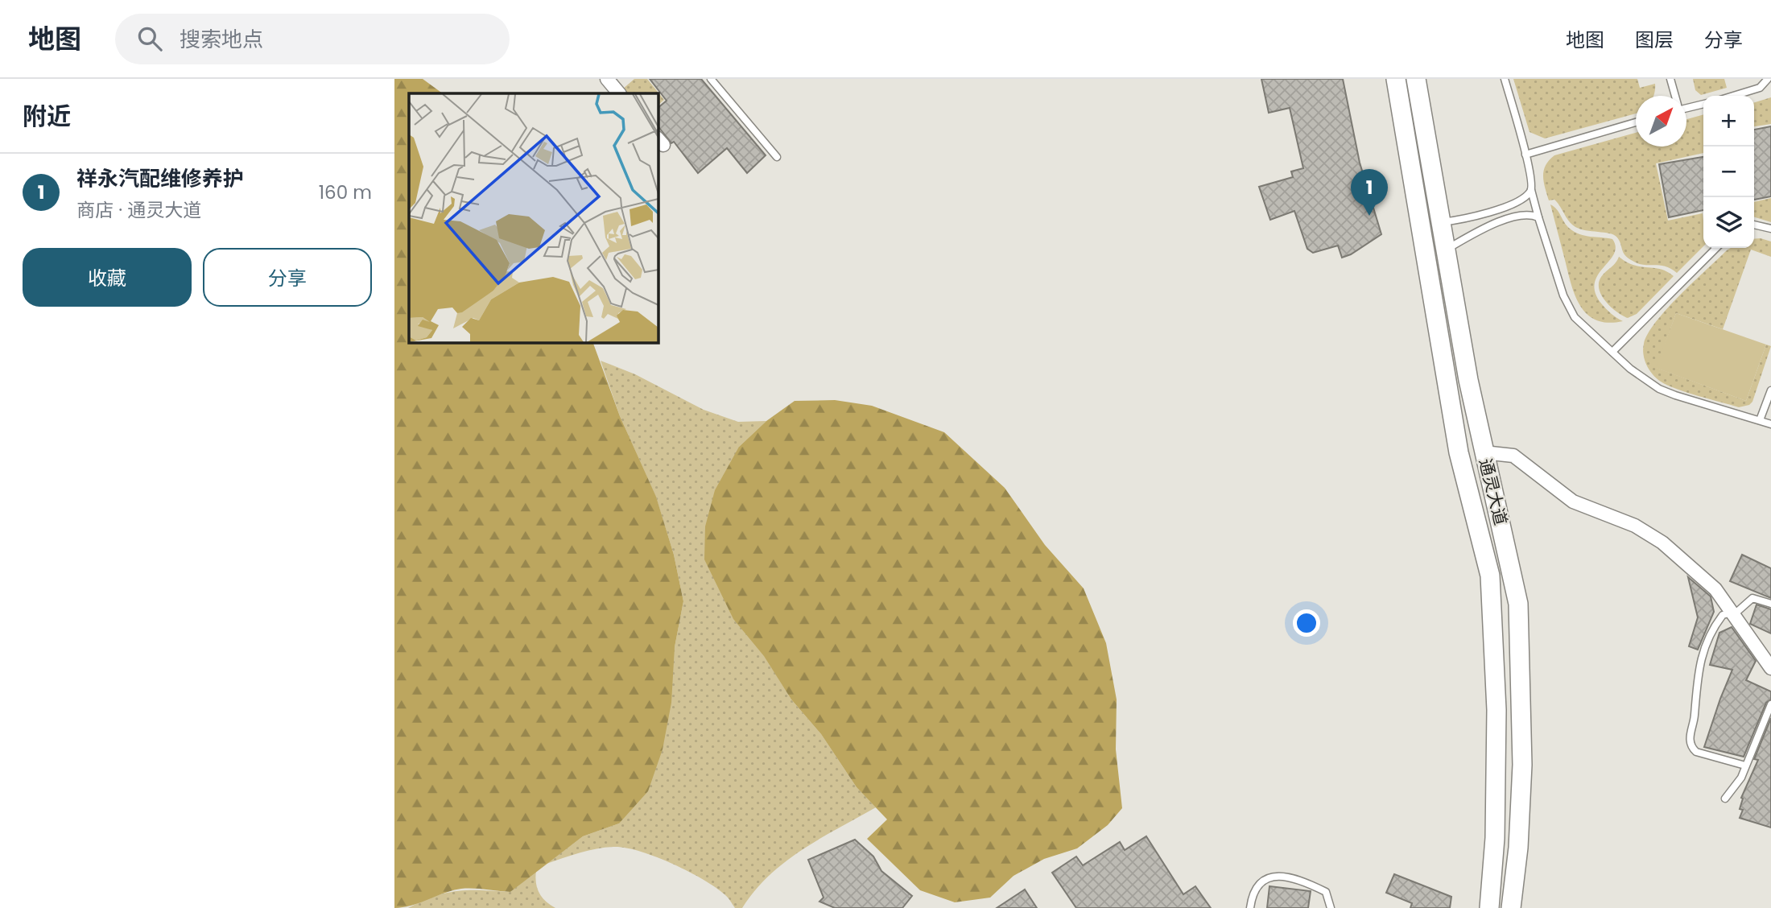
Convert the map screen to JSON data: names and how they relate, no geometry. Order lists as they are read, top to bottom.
{
  "streets": {
    "main road": ["通灵大道"]
  },
  "north": "top right",
  "page": {
    "header": "地图",
    "search": "搜索地点",
    "nav": ["地图", "图层", "分享"],
    "heading": "附近",
    "map_buttons": ["+", "−"],
    "list": [
      {
        "mark": "1",
        "name": "祥永汽配维修养护",
        "note": "商店 · 通灵大道",
        "value": "160 m"
      }
    ],
    "pins": "1",
    "buttons": ["收藏", "分享"]
  }
}
